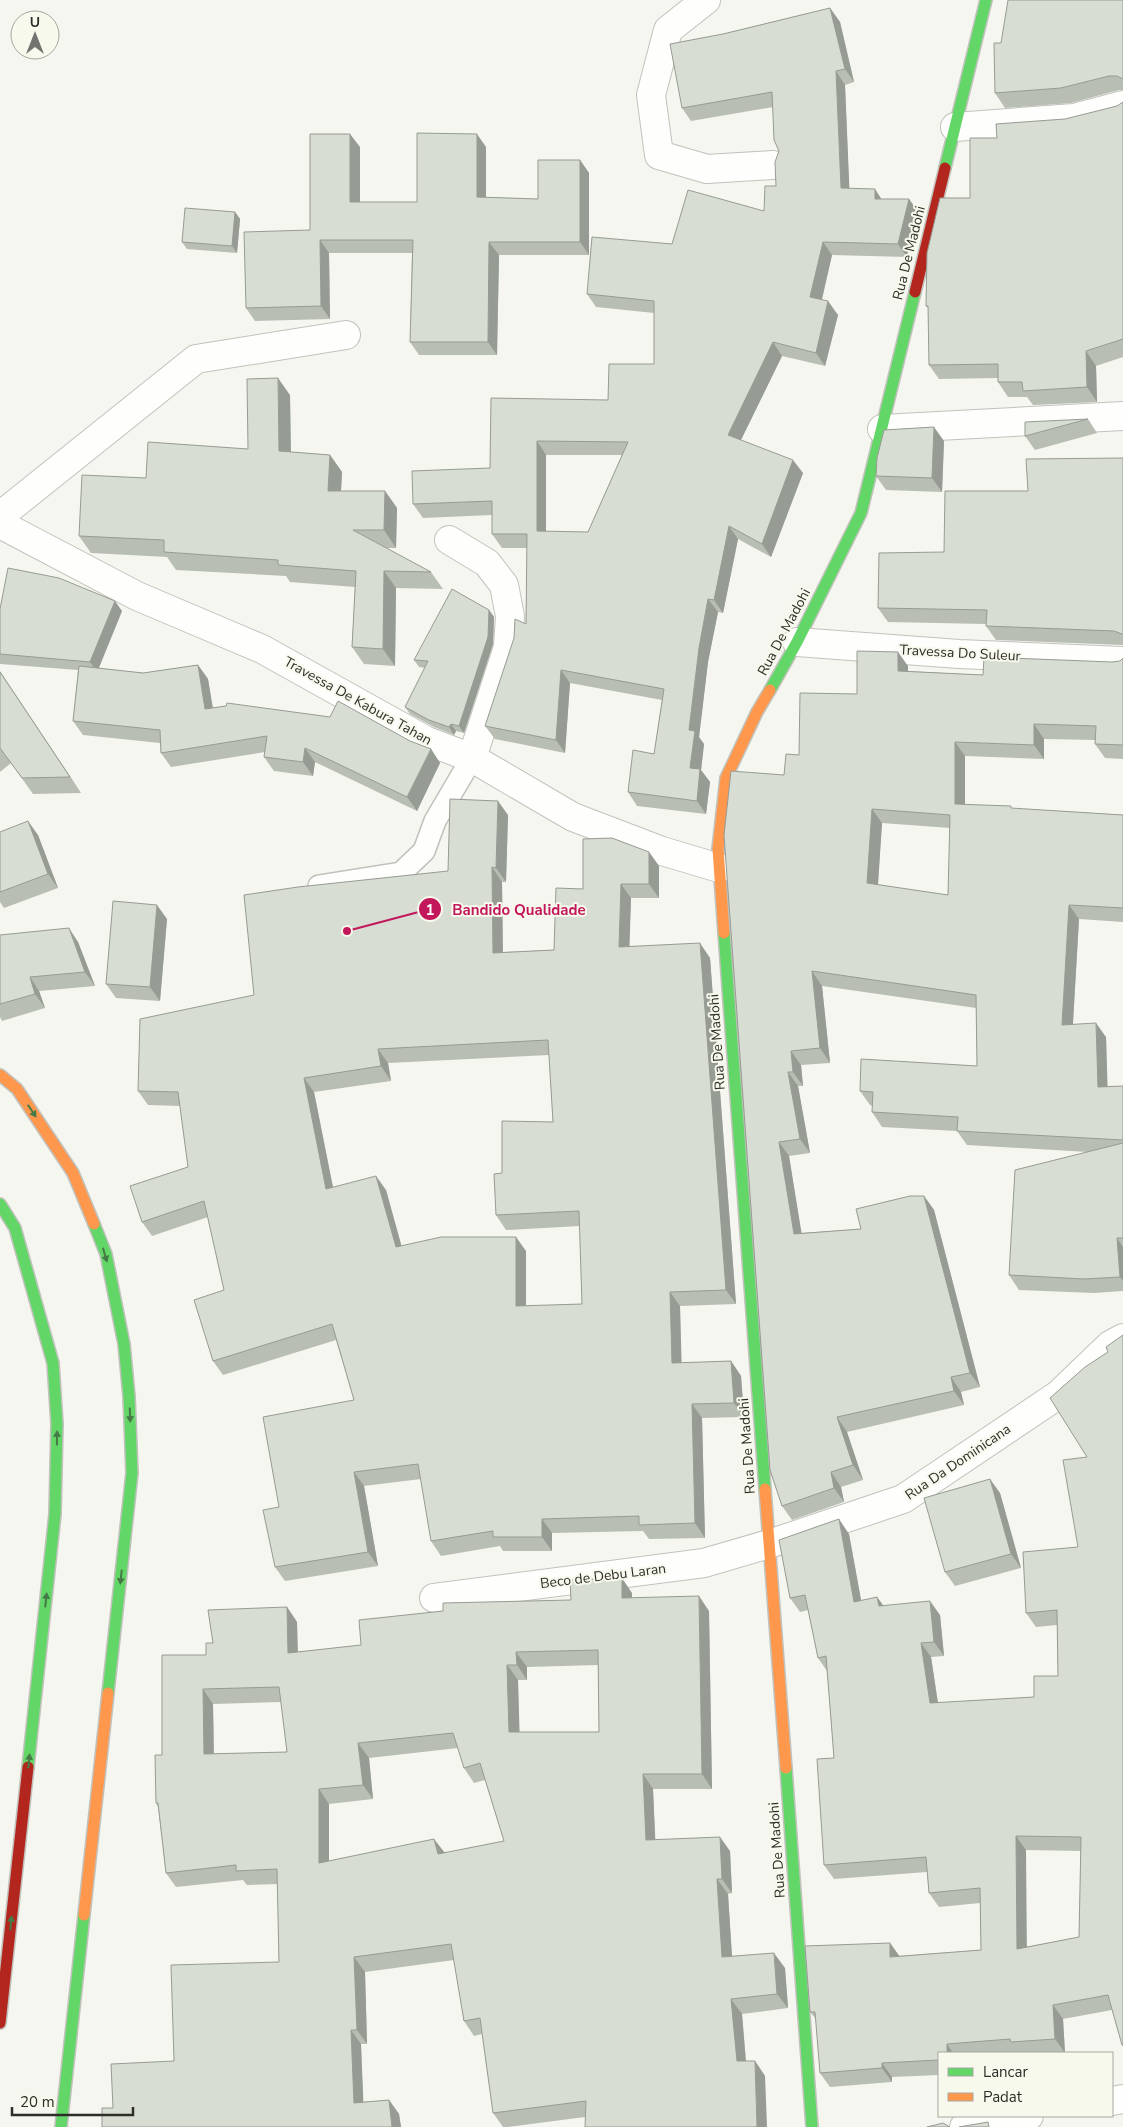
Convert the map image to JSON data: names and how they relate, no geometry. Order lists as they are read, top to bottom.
{
  "streets": {
    "street": [
      "Rua De Madohi",
      "Travessa Do Suleur",
      "Travessa De Kabura Tahan",
      "Rua Da Dominicana",
      "Beco de Debu Laran"
    ]
  },
  "crossings": [
    ["Rua De Madohi", "Travessa Do Suleur"],
    ["Rua De Madohi", "Travessa De Kabura Tahan"],
    ["Rua De Madohi", "Rua Da Dominicana"],
    ["Rua De Madohi", "Beco de Debu Laran"],
    ["Rua Da Dominicana", "Beco de Debu Laran"]
  ],
  "places": ["Bandido Qualidade"],
  "legend": ["Lancar", "Padat"],
  "scale_bar": "20 m",
  "north": "top"
}
